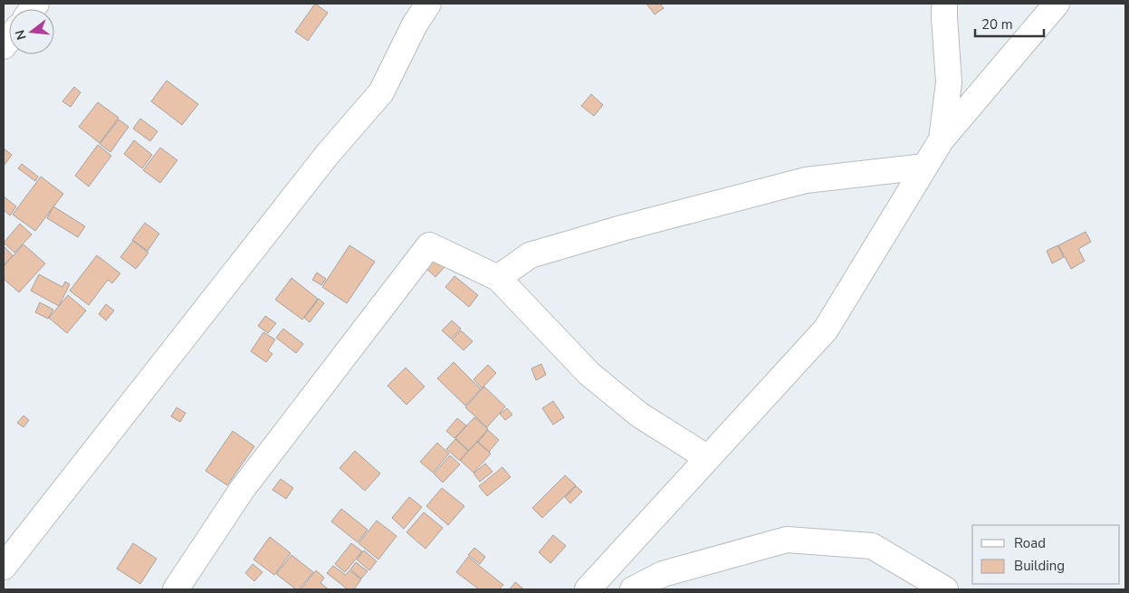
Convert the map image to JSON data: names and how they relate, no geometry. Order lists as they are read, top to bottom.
{
  "legend": ["Road", "Building"],
  "scale_bar": "20 m",
  "north": "left"
}
